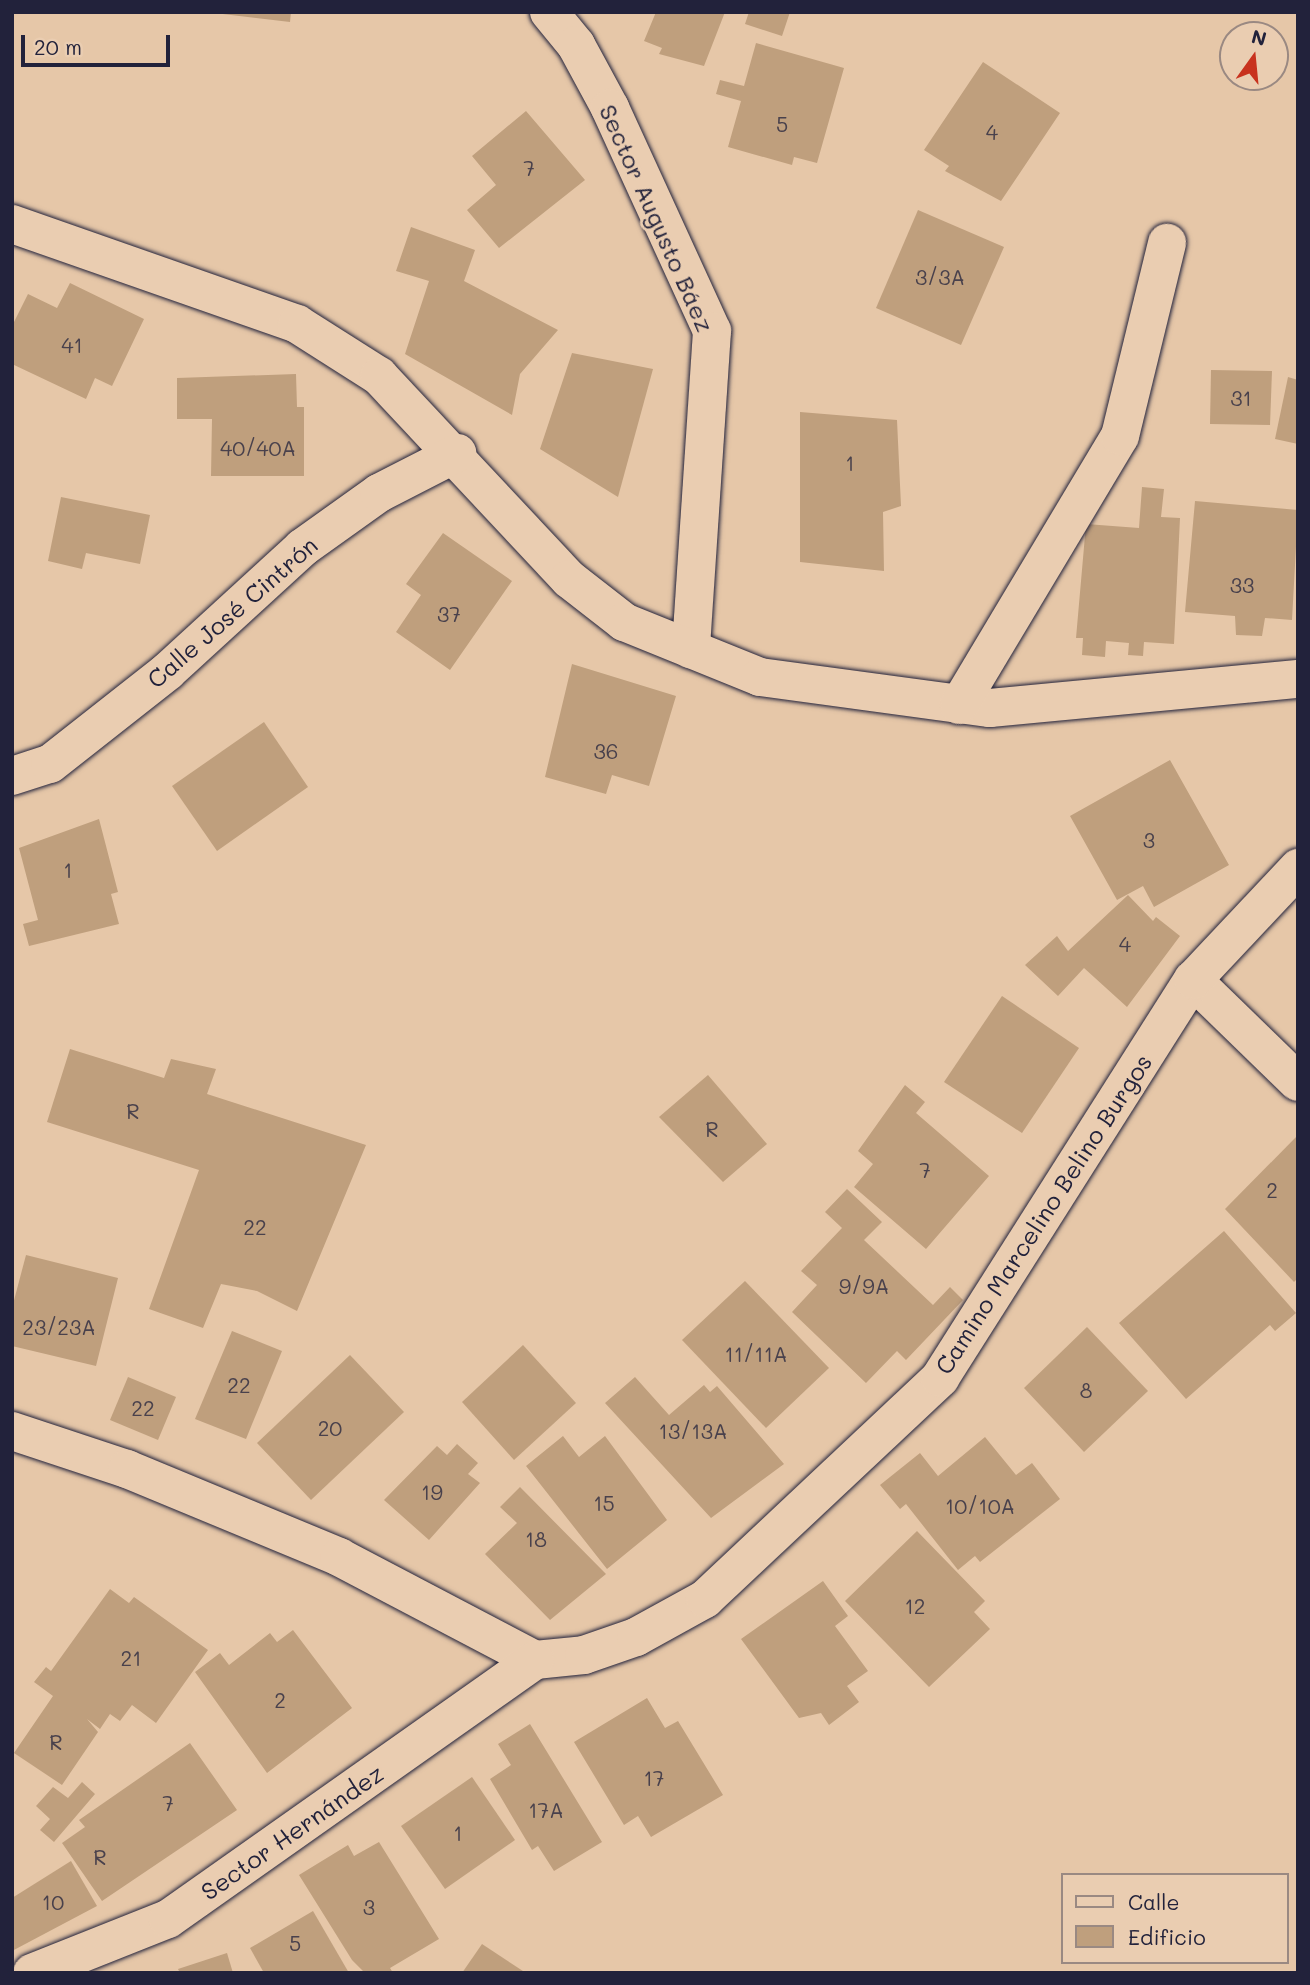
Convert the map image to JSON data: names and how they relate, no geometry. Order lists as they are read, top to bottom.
{
  "streets": {
    "street": [
      "Sector Augusto Báez",
      "Calle José Cintrón",
      "Camino Marcelino Belino Burgos",
      "Sector Hernández"
    ]
  },
  "crossings": [
    ["Camino Marcelino Belino Burgos", "Sector Hernández"]
  ],
  "house_numbers": [
    "5",
    "4",
    "7",
    "3/3A",
    "41",
    "31",
    "40/40A",
    "1",
    "33",
    "37",
    "36",
    "3",
    "1",
    "4",
    "R",
    "R",
    "7",
    "2",
    "22",
    "9/9A",
    "23/23A",
    "11/11A",
    "22",
    "8",
    "22",
    "20",
    "13/13A",
    "19",
    "15",
    "10/10A",
    "18",
    "12",
    "21",
    "2",
    "R",
    "17",
    "7",
    "17A",
    "1",
    "R",
    "10",
    "3",
    "5"
  ],
  "legend": ["Calle", "Edificio"],
  "scale_bar": "20 m",
  "north": "top"
}
